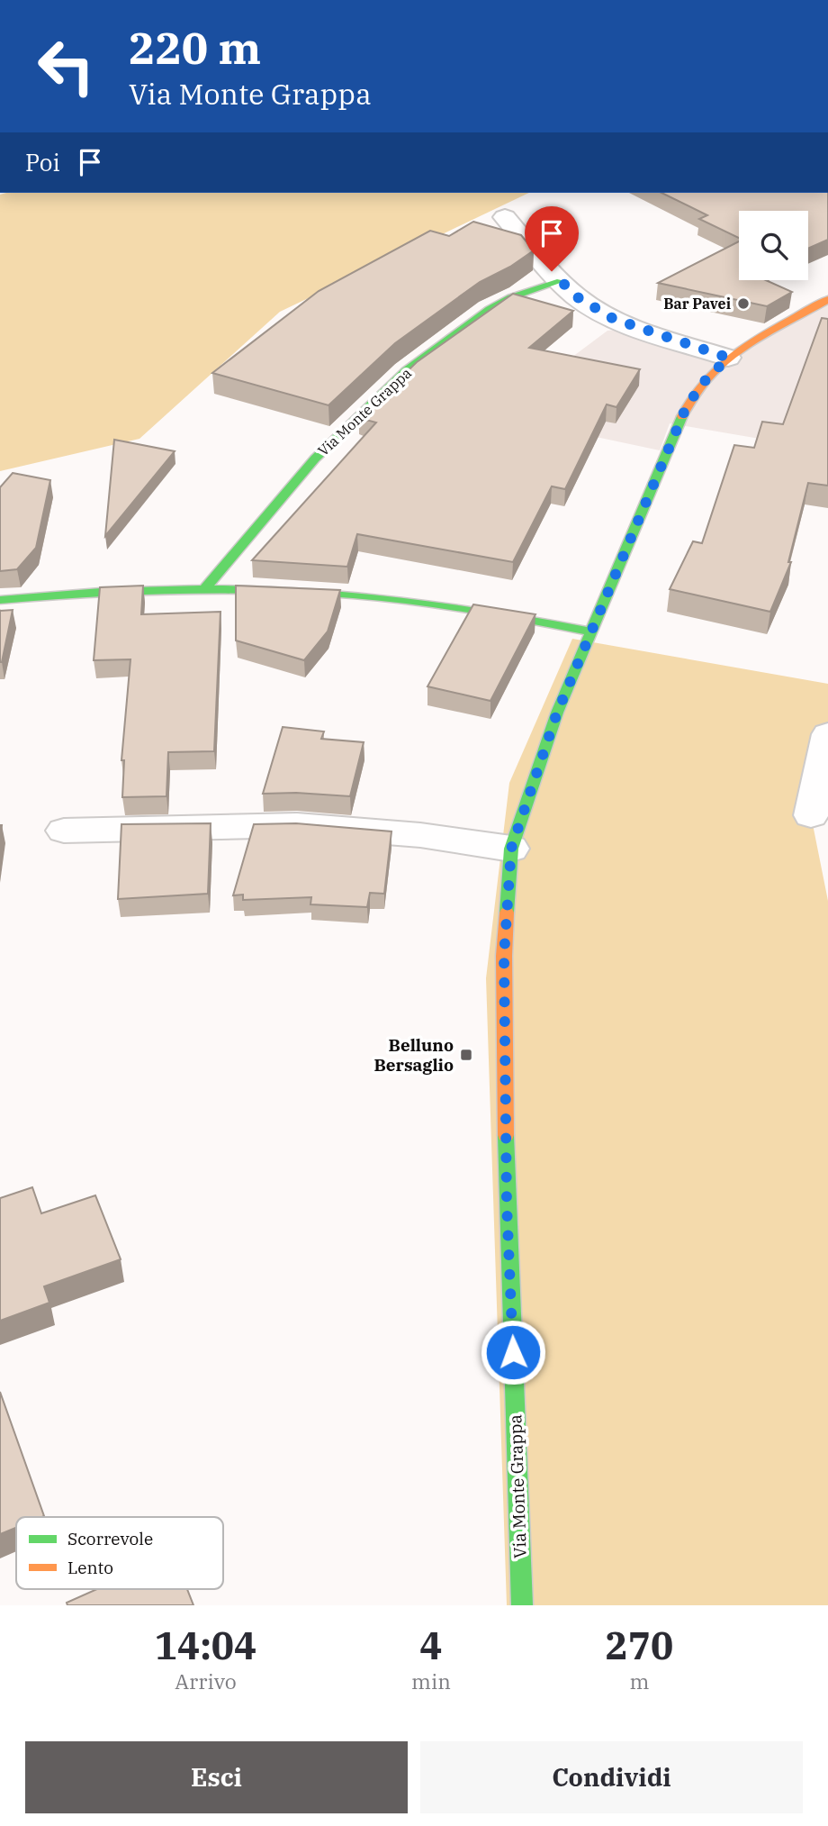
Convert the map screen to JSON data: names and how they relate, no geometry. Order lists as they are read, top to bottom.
{
  "streets": {
    "street": ["Via Monte Grappa"]
  },
  "places": {
    "other": ["Bar Pavei"],
    "transit": ["Belluno Bersaglio"]
  },
  "legend": ["Scorrevole", "Lento"],
  "page": {
    "turn": ["220 m", "Via Monte Grappa"],
    "then": "Poi",
    "eta": [
      "14:04",
      "Arrivo",
      "4",
      "min",
      "270",
      "m"
    ],
    "buttons": ["Esci", "Condividi"]
  }
}
